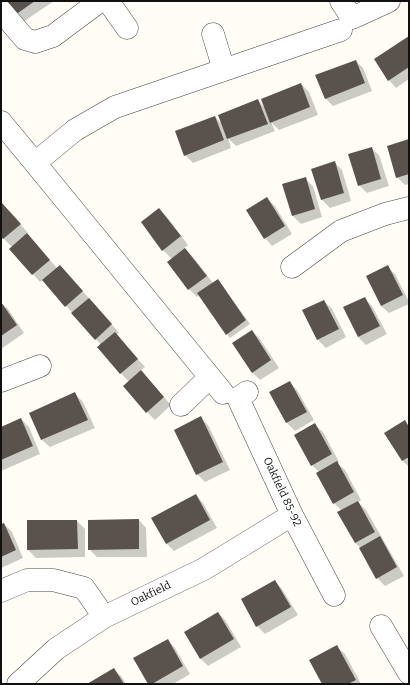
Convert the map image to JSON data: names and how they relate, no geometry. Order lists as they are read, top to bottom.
{
  "streets": {
    "street": ["Oakfield 85-92", "Oakfield"]
  },
  "crossings": [
    ["Oakfield 85-92", "Oakfield"]
  ]
}
